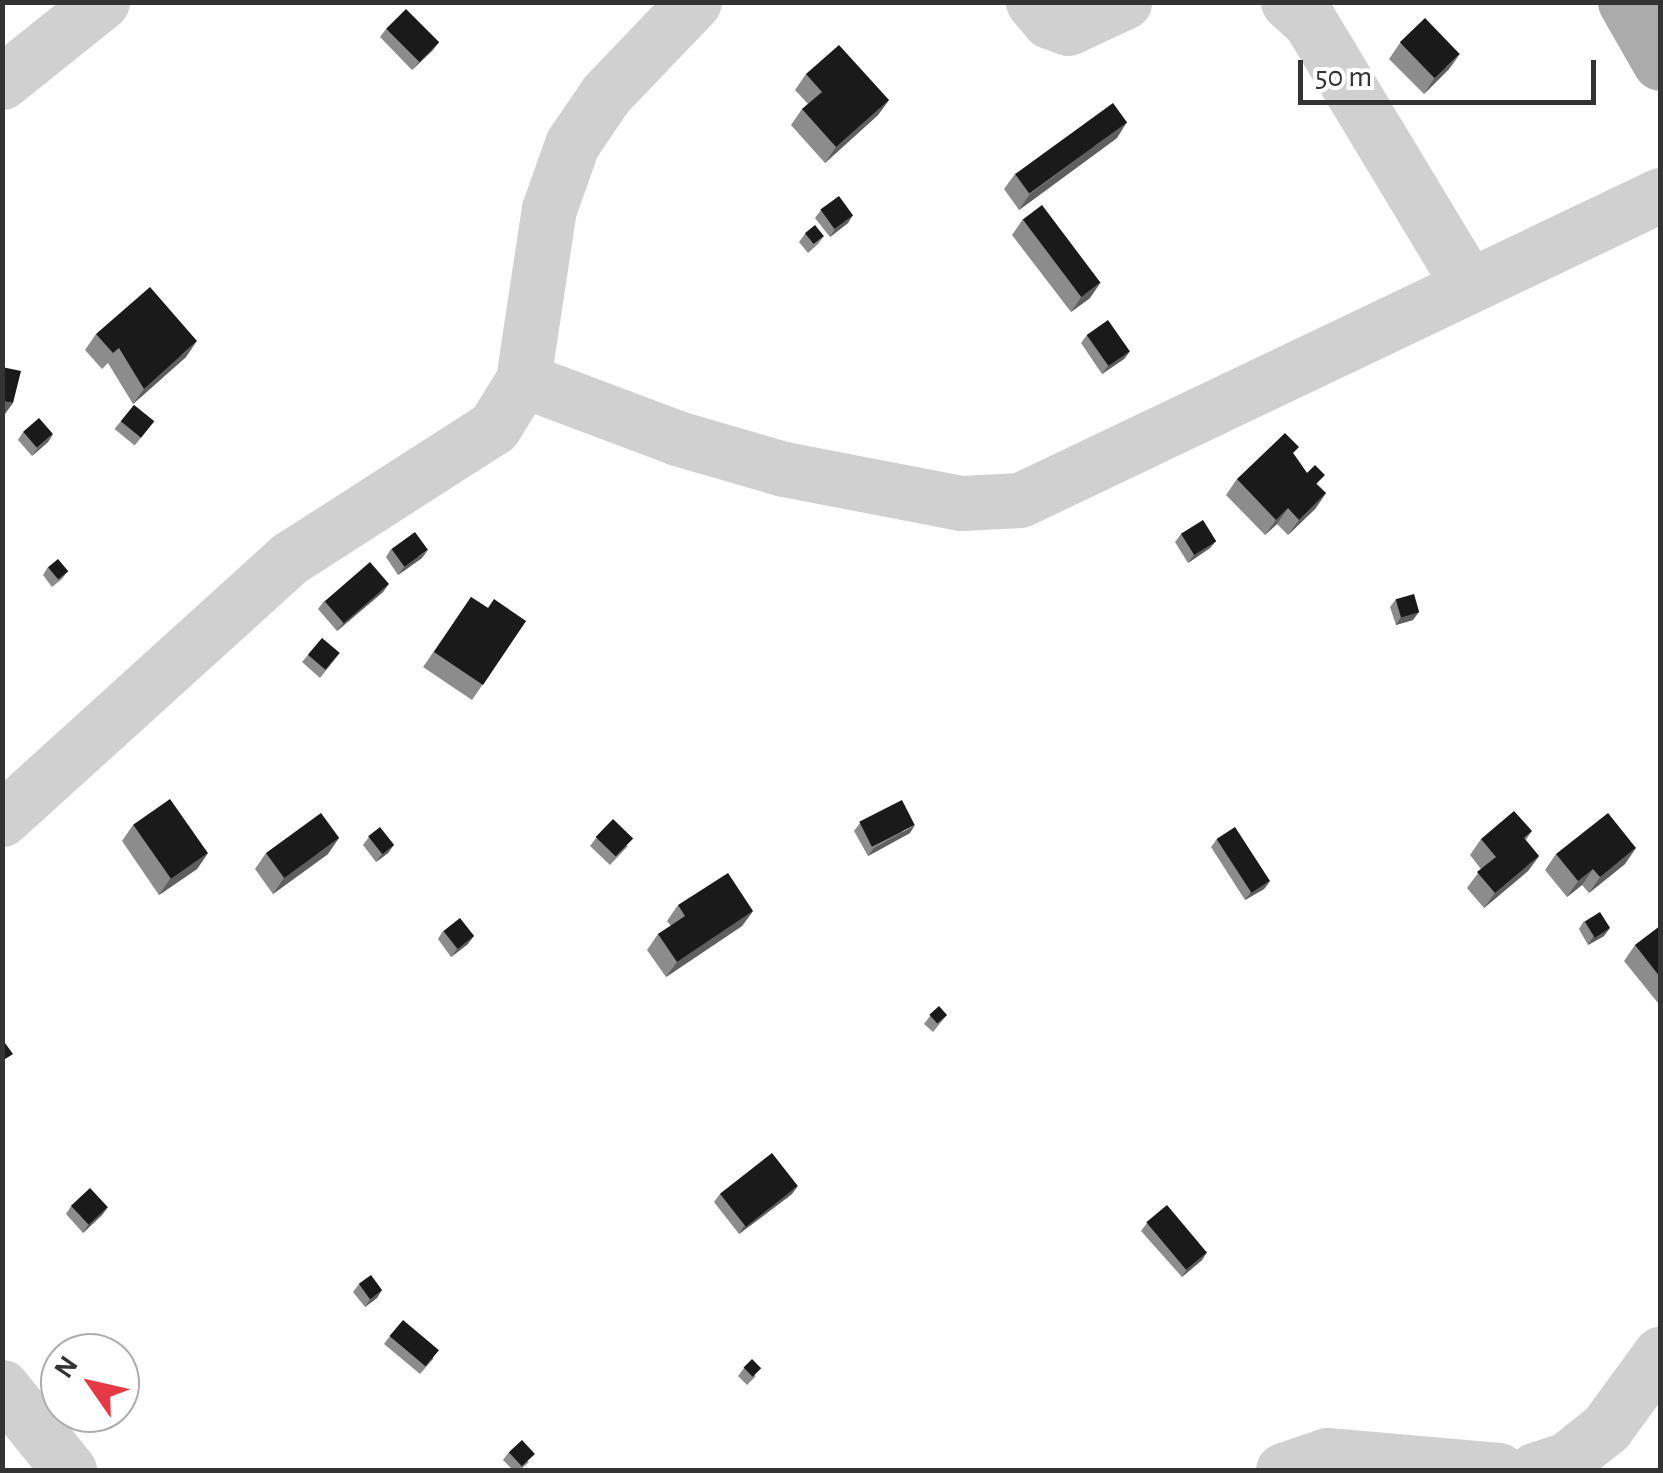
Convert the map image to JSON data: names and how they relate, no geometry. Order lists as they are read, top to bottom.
{
  "scale_bar": "50 m",
  "north": "top left"
}
